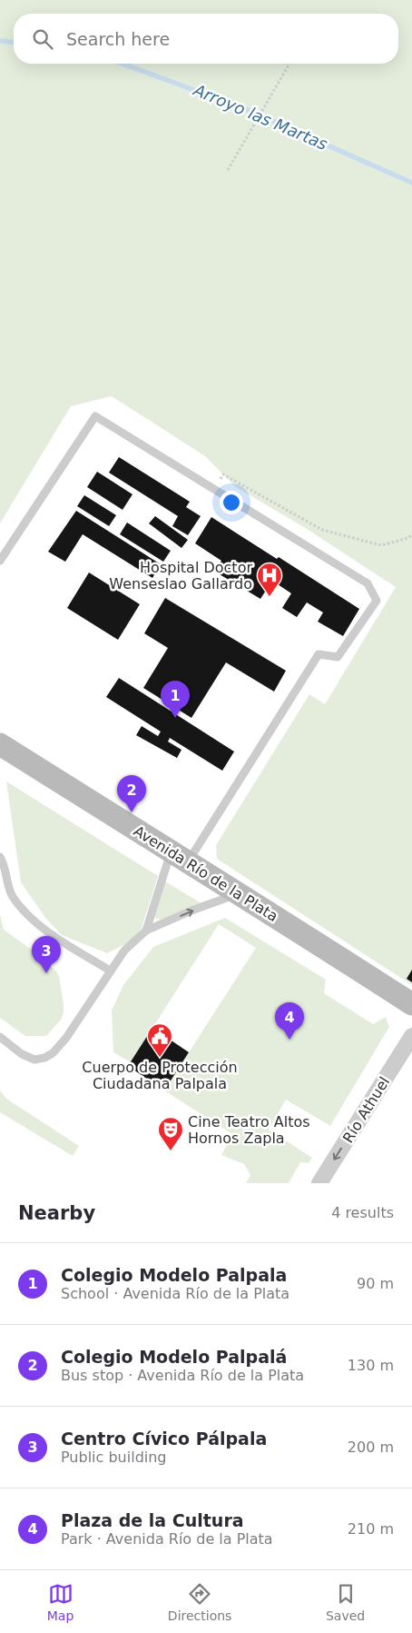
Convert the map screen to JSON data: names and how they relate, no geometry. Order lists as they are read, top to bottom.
{
  "streets": {
    "main road": ["Avenida Río de la Plata"],
    "street": ["Río Athuel"]
  },
  "one_way": ["Río Athuel"],
  "water": ["Arroyo las Martas"],
  "places": {
    "hospital": ["Hospital Doctor Wenseslao Gallardo"],
    "public building": ["Cuerpo de Protección Ciudadana Palpala"],
    "theatre": ["Cine Teatro Altos Hornos Zapla"]
  },
  "page": {
    "search": "Search here",
    "pins": [
      "1",
      "2",
      "3",
      "4"
    ],
    "heading": ["Nearby", "4 results"],
    "list": [
      {
        "mark": "1",
        "name": "Colegio Modelo Palpala",
        "note": "School · Avenida Río de la Plata",
        "value": "90 m"
      },
      {
        "mark": "2",
        "name": "Colegio Modelo Palpalá",
        "note": "Bus stop · Avenida Río de la Plata",
        "value": "130 m"
      },
      {
        "mark": "3",
        "name": "Centro Cívico Pálpala",
        "note": "Public building",
        "value": "200 m"
      },
      {
        "mark": "4",
        "name": "Plaza de la Cultura",
        "note": "Park · Avenida Río de la Plata",
        "value": "210 m"
      }
    ],
    "nav": ["Map", "Directions", "Saved"]
  }
}
